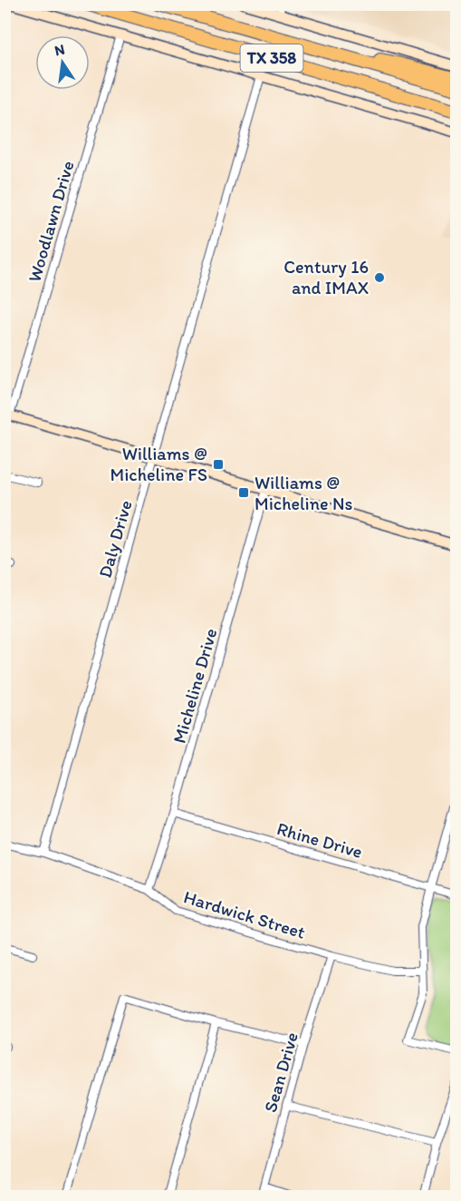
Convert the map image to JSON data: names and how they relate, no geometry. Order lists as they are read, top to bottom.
{
  "streets": {
    "highway": ["TX 358"],
    "street": [
      "Woodlawn Drive",
      "Daly Drive",
      "Micheline Drive",
      "Rhine Drive",
      "Hardwick Street",
      "Sean Drive"
    ]
  },
  "crossings": [
    ["Daly Drive", "Hardwick Street"],
    ["Micheline Drive", "Rhine Drive"],
    ["Micheline Drive", "Hardwick Street"],
    ["Hardwick Street", "Sean Drive"]
  ],
  "places": {
    "other": ["Century 16 and IMAX"],
    "transit": ["Williams @ Micheline FS", "Williams @ Micheline Ns"]
  },
  "north": "top"
}
